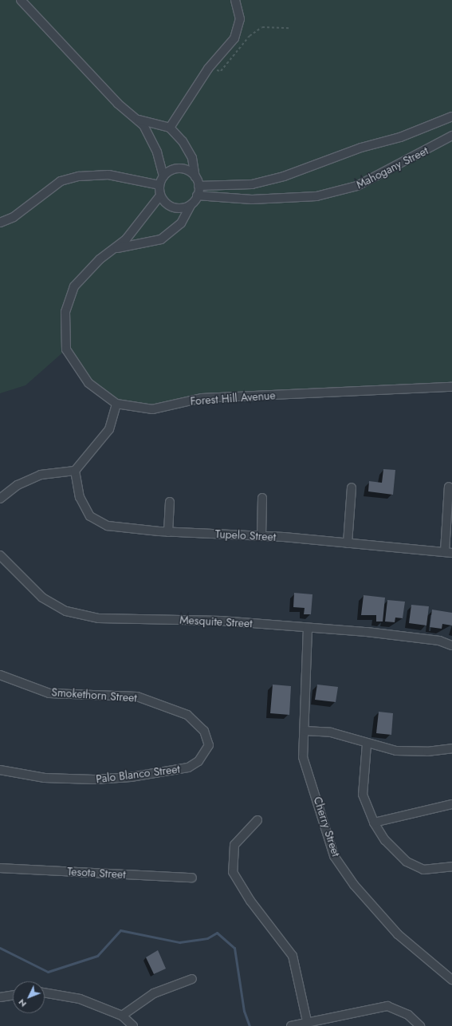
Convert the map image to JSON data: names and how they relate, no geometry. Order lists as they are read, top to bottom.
{
  "streets": {
    "street": [
      "Mahogany Street",
      "Forest Hill Avenue",
      "Tupelo Street",
      "Mesquite Street",
      "Smokethorn Street",
      "Palo Blanco Street",
      "Cherry Street",
      "Tesota Street"
    ]
  },
  "crossings": [
    ["Mahogany Street", "Forest Hill Avenue"],
    ["Mesquite Street", "Cherry Street"],
    ["Smokethorn Street", "Palo Blanco Street"]
  ],
  "north": "bottom left"
}
